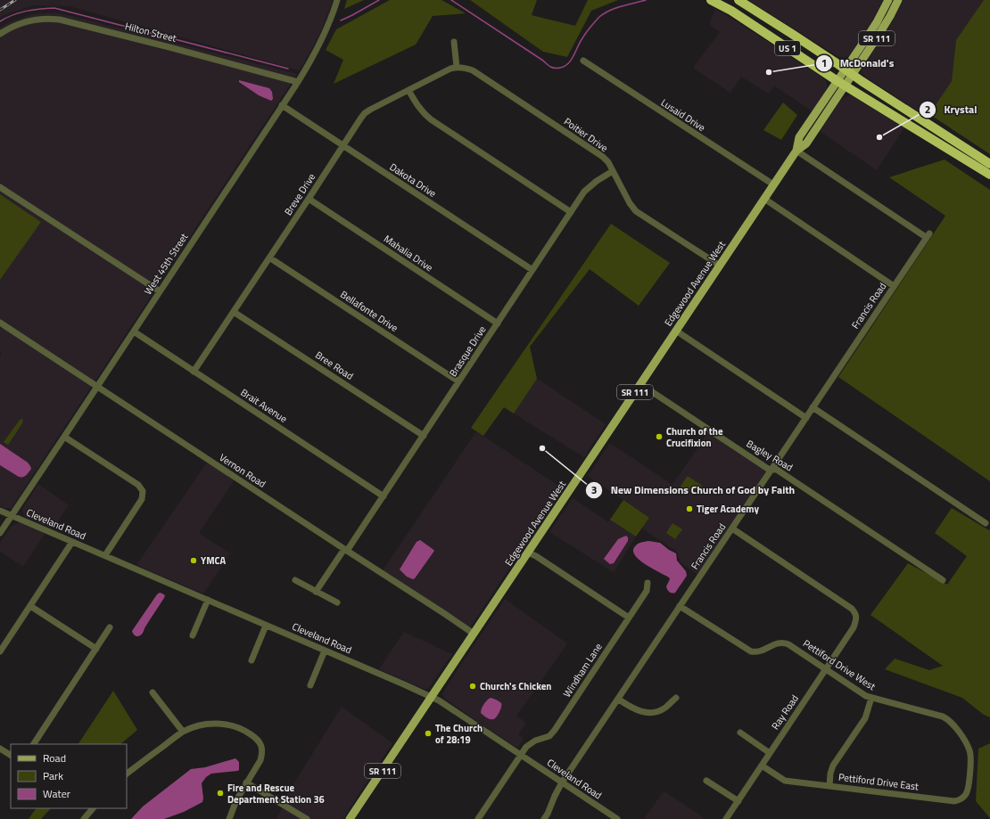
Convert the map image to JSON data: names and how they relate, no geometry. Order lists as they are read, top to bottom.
{
  "streets": {
    "highway": ["US 1"],
    "main road": ["SR 111", "Edgewood Avenue West"],
    "street": [
      "Hilton Street",
      "Lusaid Drive",
      "Poitier Drive",
      "Dakota Drive",
      "Breve Drive",
      "Mahalia Drive",
      "West 45th Street",
      "Francis Road",
      "Bellafonte Drive",
      "Brasque Drive",
      "Bree Road",
      "Brait Avenue",
      "Bagley Road",
      "Vernon Road",
      "Cleveland Road",
      "Pettiford Drive West",
      "Windham Lane",
      "Ray Road",
      "Pettiford Drive East"
    ]
  },
  "crossings": [
    ["Hilton Street", "West 45th Street"],
    ["SR 111", "US 1"],
    ["SR 111", "Edgewood Avenue West"],
    ["US 1", "Edgewood Avenue West"],
    ["Lusaid Drive", "Edgewood Avenue West"],
    ["Poitier Drive", "Breve Drive"],
    ["Poitier Drive", "Edgewood Avenue West"],
    ["Poitier Drive", "Brasque Drive"],
    ["Dakota Drive", "Breve Drive"],
    ["Dakota Drive", "West 45th Street"],
    ["Dakota Drive", "Brasque Drive"],
    ["Breve Drive", "Mahalia Drive"],
    ["Breve Drive", "Bellafonte Drive"],
    ["Breve Drive", "Bree Road"],
    ["Breve Drive", "Brait Avenue"],
    ["Mahalia Drive", "Brasque Drive"],
    ["West 45th Street", "Brait Avenue"],
    ["West 45th Street", "Vernon Road"],
    ["West 45th Street", "Cleveland Road"],
    ["Edgewood Avenue West", "Francis Road"],
    ["Edgewood Avenue West", "Bagley Road"],
    ["Edgewood Avenue West", "Vernon Road"],
    ["Edgewood Avenue West", "Cleveland Road"],
    ["Francis Road", "Bagley Road"],
    ["Francis Road", "Cleveland Road"],
    ["Francis Road", "Pettiford Drive West"],
    ["Francis Road", "Ray Road"],
    ["Bellafonte Drive", "Brasque Drive"],
    ["Brasque Drive", "Bree Road"],
    ["Brasque Drive", "Brait Avenue"],
    ["Brasque Drive", "Vernon Road"],
    ["Cleveland Road", "Windham Lane"],
    ["Pettiford Drive West", "Ray Road"],
    ["Pettiford Drive West", "Pettiford Drive East"],
    ["Ray Road", "Pettiford Drive East"]
  ],
  "places": [
    "McDonald's",
    "Krystal",
    "Church of the Crucifixion",
    "New Dimensions Church of God by Faith",
    "Tiger Academy",
    "YMCA",
    "Church's Chicken",
    "The Church of 28:19",
    "Fire and Rescue Department Station 36"
  ],
  "legend": ["Road", "Park", "Water"]
}
